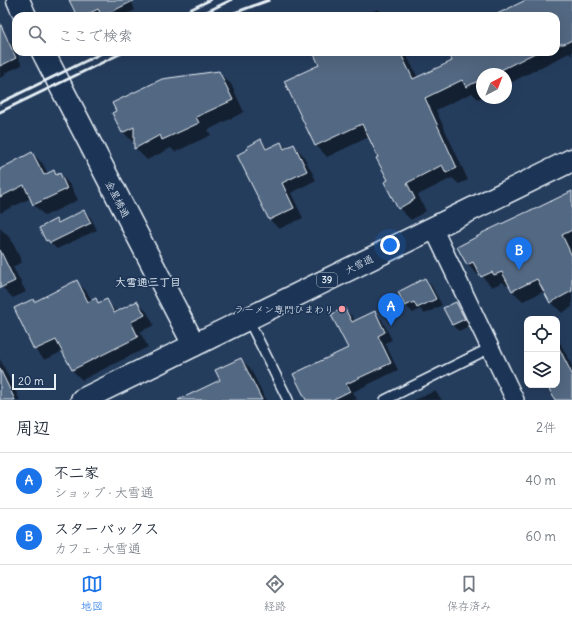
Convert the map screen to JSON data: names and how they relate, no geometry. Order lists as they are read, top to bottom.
{
  "streets": {
    "main road": ["金星橋通", "大雪通", "39"]
  },
  "crossings": [
    ["金星橋通", "大雪通"]
  ],
  "districts": ["大雪通三丁目"],
  "places": ["ラーメン専門ひまわり"],
  "scale_bar": "20 m",
  "north": "top right",
  "page": {
    "search": "ここで検索",
    "pins": ["B", "A"],
    "scale": "20 m",
    "heading": ["周辺", "2件"],
    "list": [
      {
        "mark": "A",
        "name": "不二家",
        "note": "ショップ · 大雪通",
        "value": "40 m"
      },
      {
        "mark": "B",
        "name": "スターバックス",
        "note": "カフェ · 大雪通",
        "value": "60 m"
      }
    ],
    "nav": ["地図", "経路", "保存済み"]
  }
}
